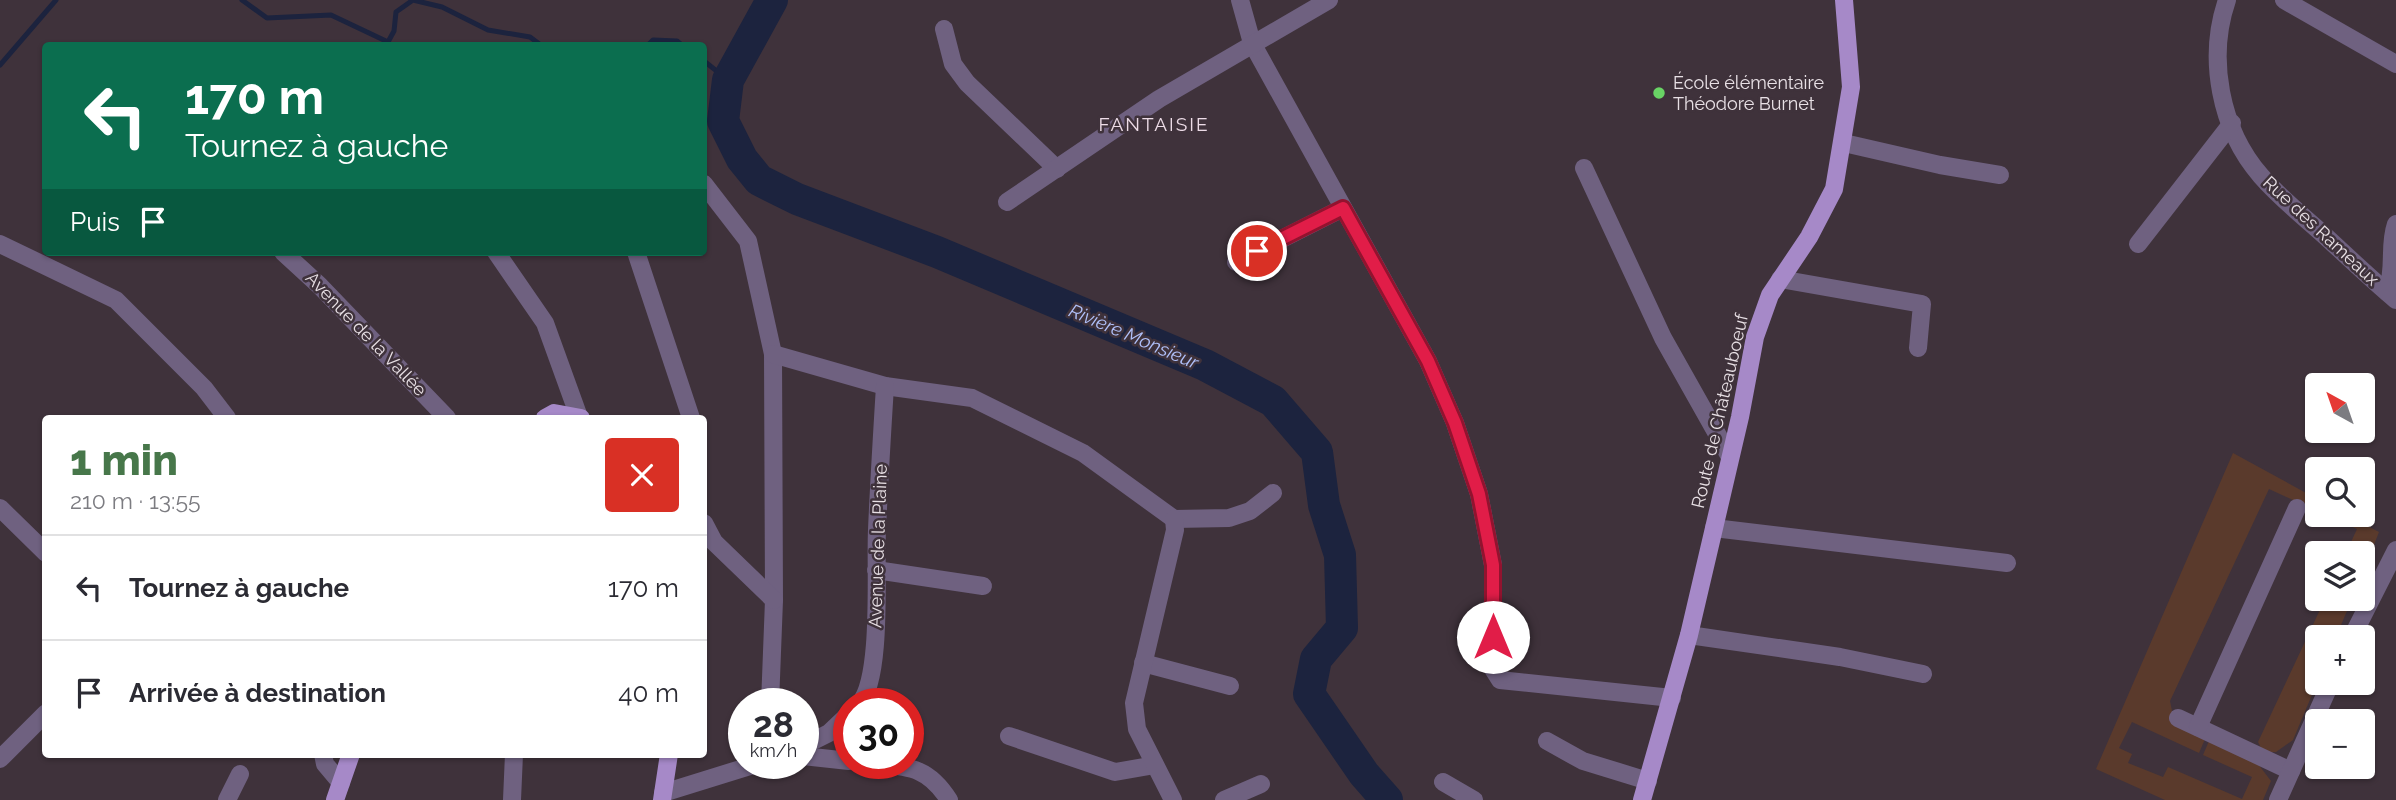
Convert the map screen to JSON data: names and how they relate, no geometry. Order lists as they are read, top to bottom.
{
  "streets": {
    "main road": ["Route de Châteauboeuf"],
    "street": ["Rue des Rameaux", "Avenue de la Vallée", "Avenue de la Plaine"]
  },
  "districts": ["FANTAISIE"],
  "water": ["Rivière Monsieur"],
  "places": ["École élémentaire Théodore Burnet"],
  "north": "top left",
  "page": {
    "turn": ["170 m", "Tournez à gauche"],
    "then": "Puis",
    "map_buttons": ["+", "−"],
    "heading": ["1 min", "210 m · 13:55"],
    "list": [
      {
        "name": "Tournez à gauche",
        "value": "170 m"
      },
      {
        "name": "Arrivée à destination",
        "value": "40 m"
      }
    ],
    "speed": "28 km/h",
    "limit": "30"
  }
}
